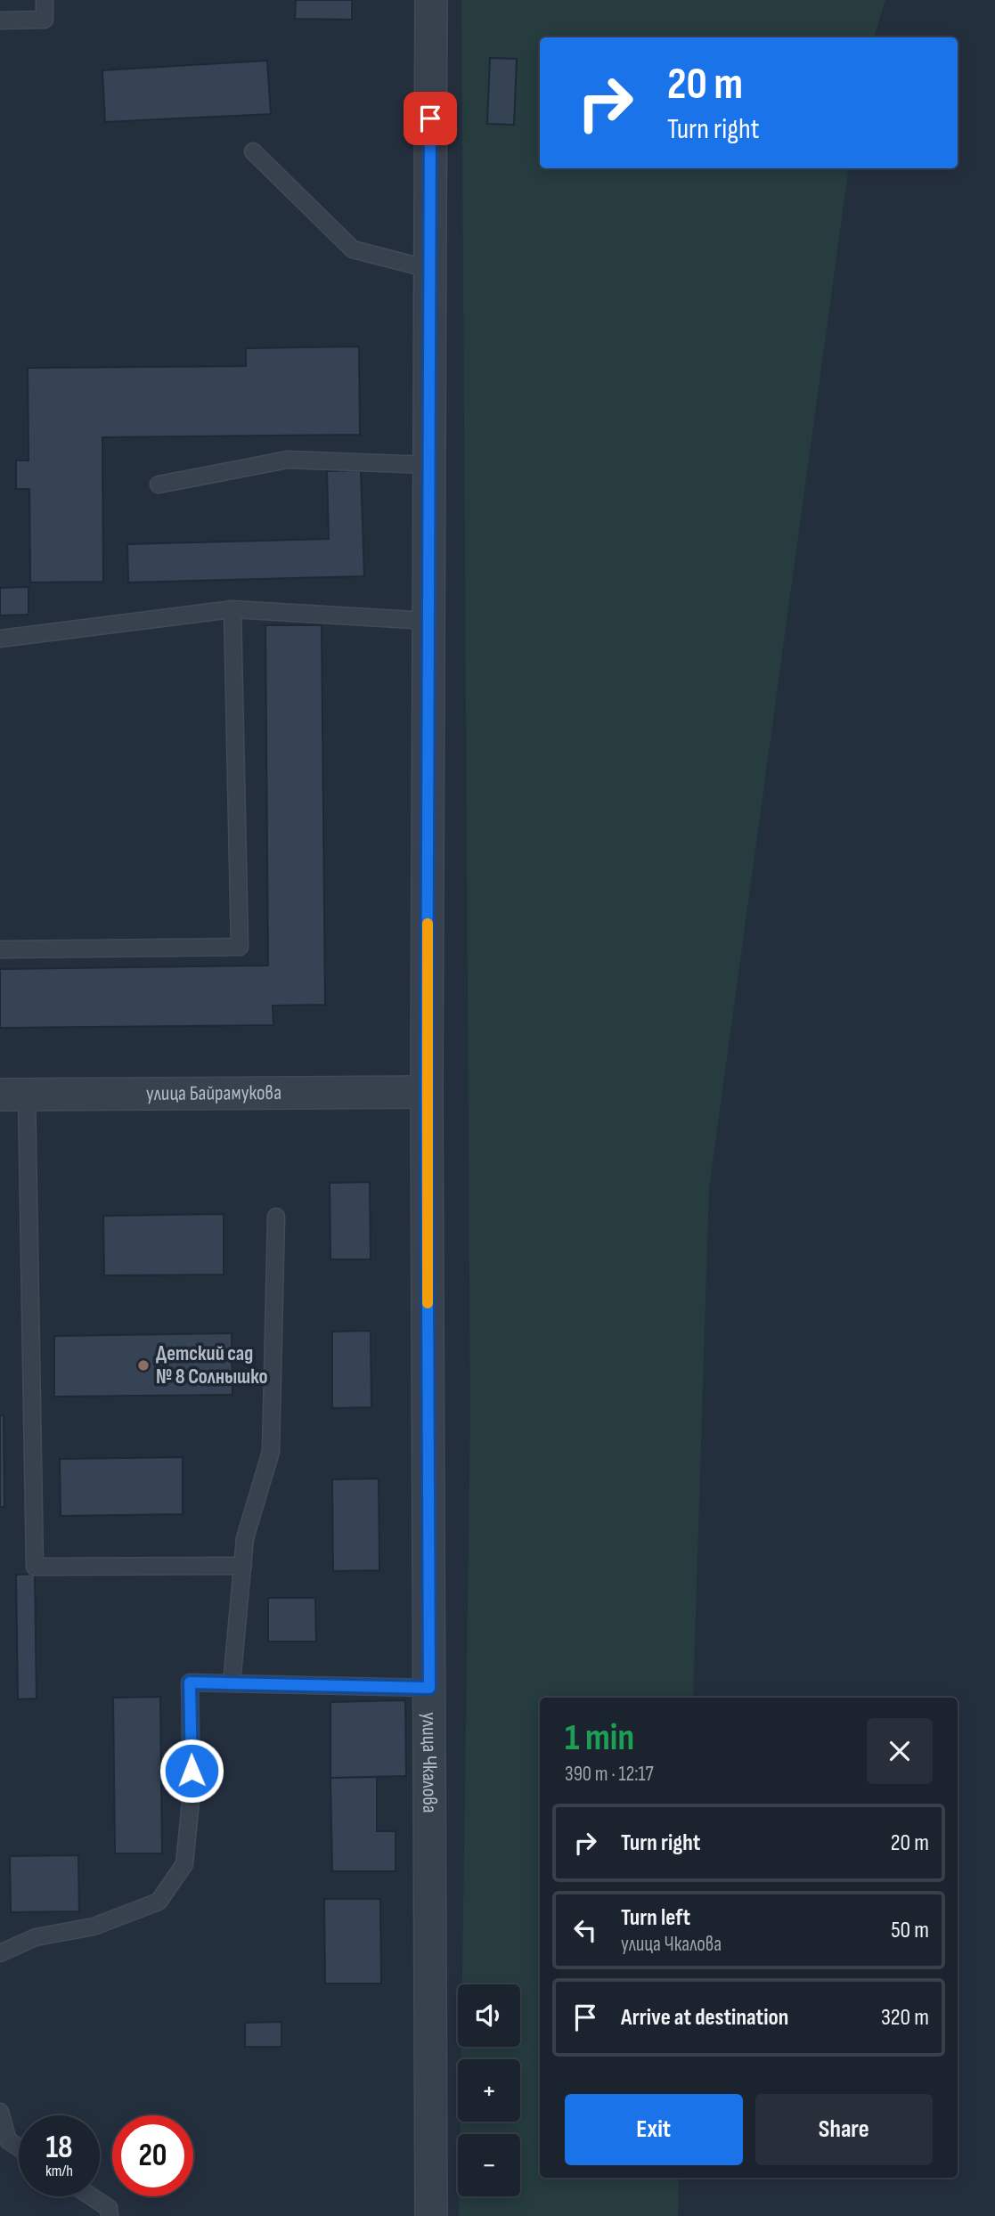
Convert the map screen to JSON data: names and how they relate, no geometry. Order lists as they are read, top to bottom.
{
  "streets": {
    "street": ["улица Байрамукова", "улица Чкалова"]
  },
  "crossings": [
    ["улица Байрамукова", "улица Чкалова"]
  ],
  "places": ["Детский сад № 8 Солнышко"],
  "page": {
    "turn": ["20 m", "Turn right"],
    "heading": ["1 min", "390 m · 12:17"],
    "list": [
      {
        "name": "Turn right",
        "value": "20 m"
      },
      {
        "name": "Turn left",
        "note": "улица Чкалова",
        "value": "50 m"
      },
      {
        "name": "Arrive at destination",
        "value": "320 m"
      }
    ],
    "map_buttons": ["+", "−"],
    "buttons": ["Exit", "Share"],
    "speed": "18 km/h",
    "limit": "20"
  }
}
